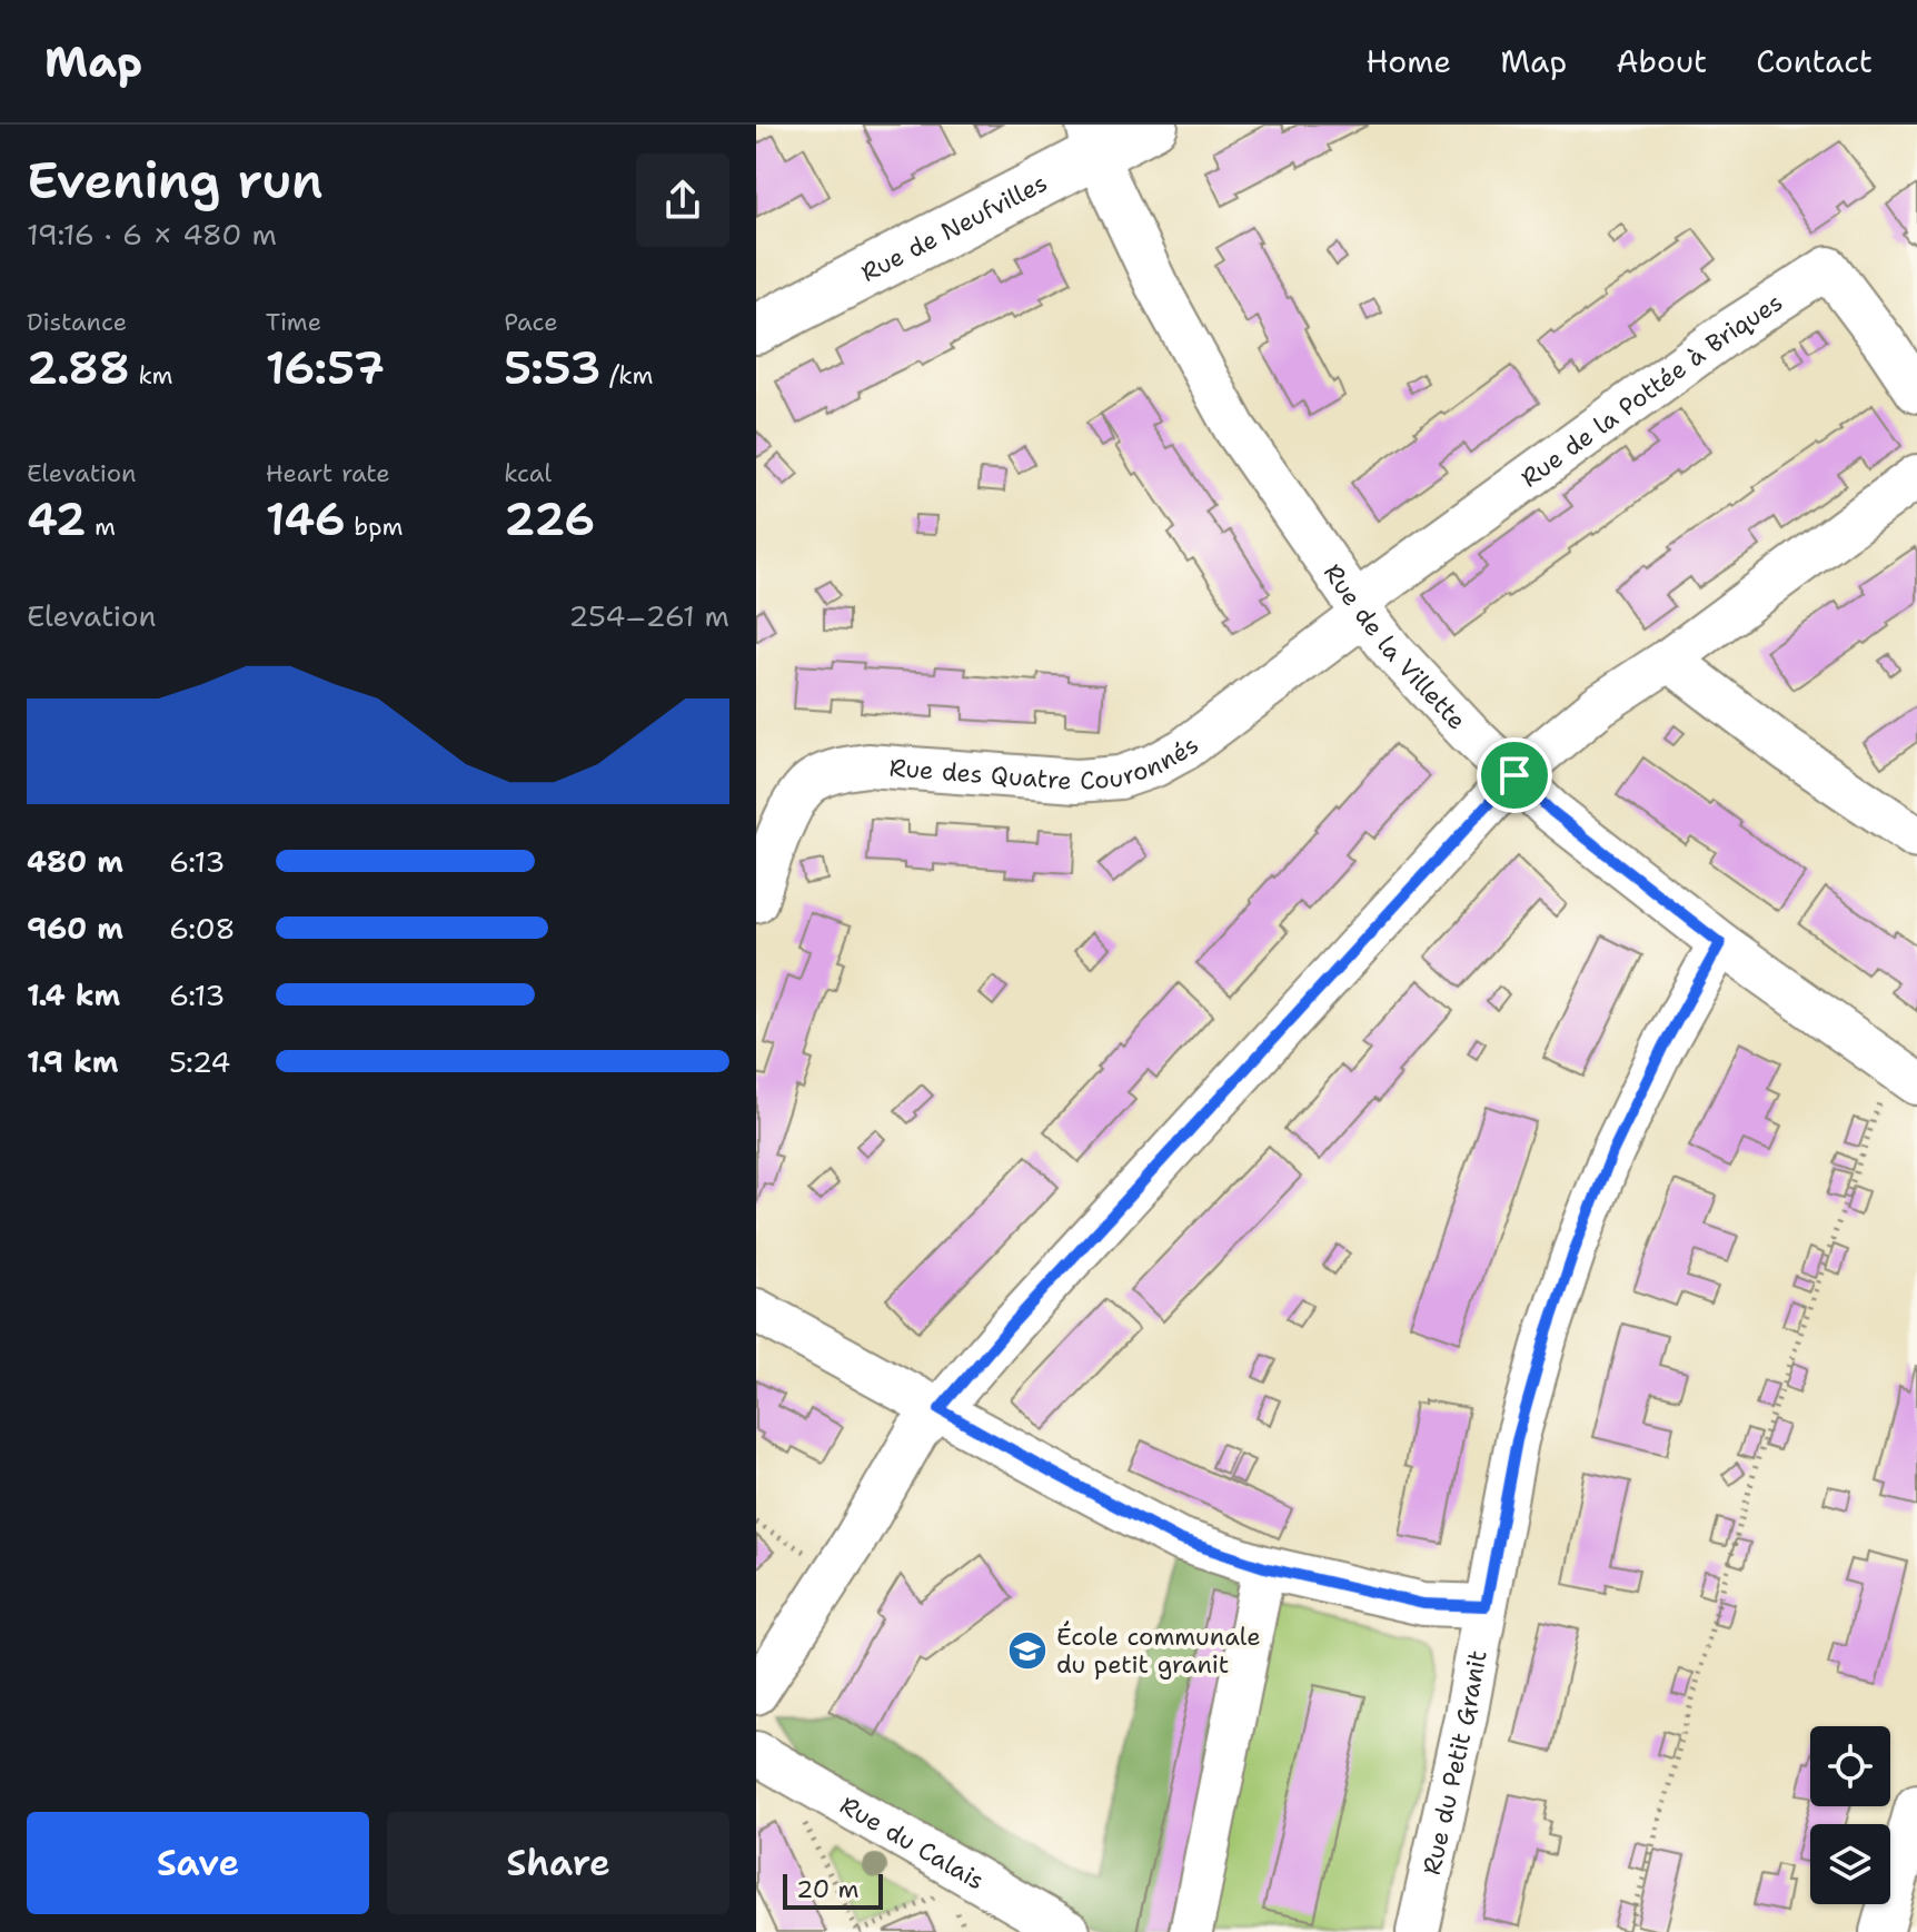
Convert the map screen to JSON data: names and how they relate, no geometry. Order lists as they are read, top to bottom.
{
  "streets": {
    "main road": ["Rue de Neufvilles"],
    "street": [
      "Rue de la Pottée à Briques",
      "Rue de la Villette",
      "Rue des Quatre Couronnés",
      "Rue du Petit Granit",
      "Rue du Calais"
    ]
  },
  "crossings": [
    ["Rue de Neufvilles", "Rue de la Villette"],
    ["Rue de la Pottée à Briques", "Rue de la Villette"],
    ["Rue de la Pottée à Briques", "Rue des Quatre Couronnés"],
    ["Rue de la Villette", "Rue des Quatre Couronnés"],
    ["Rue de la Villette", "Rue du Petit Granit"]
  ],
  "places": {
    "school or university": ["École communale du petit granit"]
  },
  "scale_bar": "20 m",
  "page": {
    "header": "Map",
    "nav": [
      "Home",
      "Map",
      "About",
      "Contact"
    ],
    "heading": ["Evening run", "19:16 · 6 × 480 m"],
    "stats": [
      ["Distance", "2.88 km"],
      ["Time", "16:57"],
      ["Pace", "5:53 /km"],
      ["Elevation", "42 m"],
      ["Heart rate", "146 bpm"],
      ["kcal", "226"]
    ],
    "chart": ["Elevation", "254–261 m"],
    "list": [
      {
        "name": "480 m",
        "note": "6:13"
      },
      {
        "name": "960 m",
        "note": "6:08"
      },
      {
        "name": "1.4 km",
        "note": "6:13"
      },
      {
        "name": "1.9 km",
        "note": "5:24"
      }
    ],
    "buttons": ["Save", "Share"],
    "scale": "20 m"
  }
}
